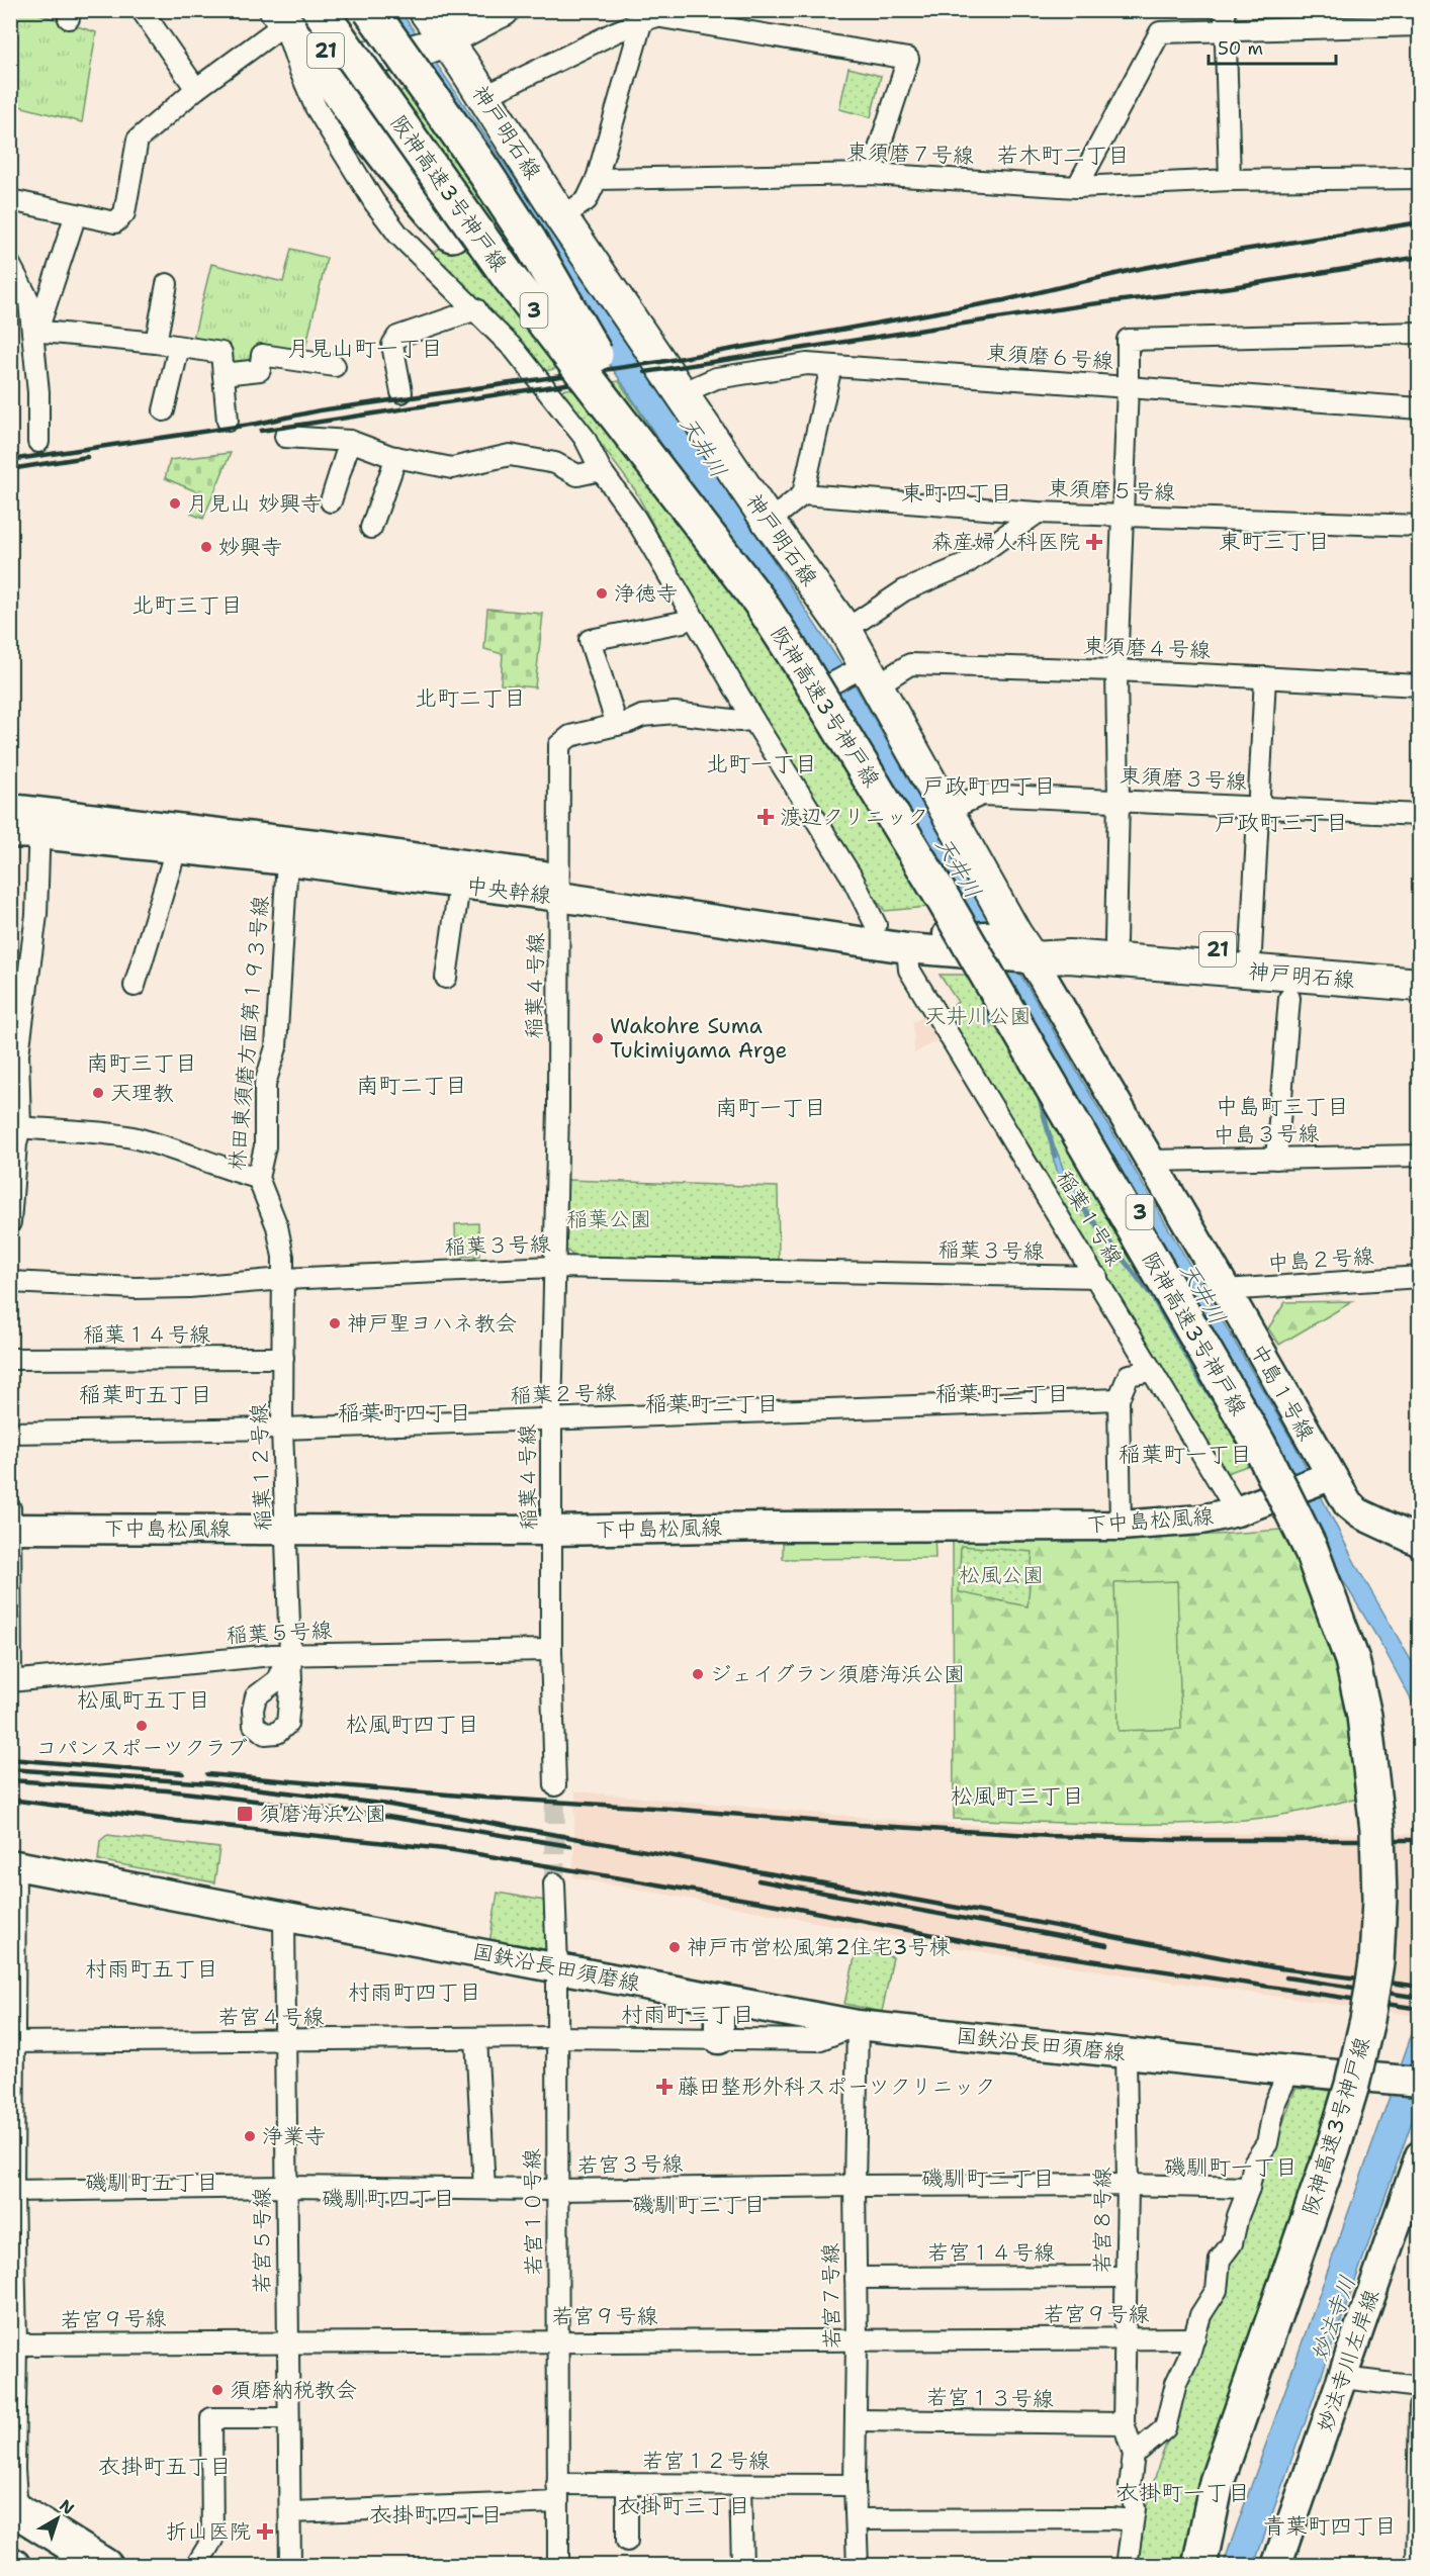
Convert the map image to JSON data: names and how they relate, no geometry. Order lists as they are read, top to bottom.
{
  "streets": {
    "highway": ["阪神高速3号神戸線", "3"],
    "main road": ["21", "神戸明石線"],
    "street": [
      "東須磨７号線",
      "東須磨６号線",
      "東須磨５号線",
      "東須磨４号線",
      "東須磨３号線",
      "中央幹線",
      "稲葉４号線",
      "林田東須磨方面第１９３号線",
      "中島３号線",
      "稲葉１号線",
      "稲葉３号線",
      "中島２号線",
      "稲葉１４号線",
      "中島１号線",
      "稲葉２号線",
      "稲葉１２号線",
      "下中島松風線",
      "稲葉５号線",
      "国鉄沿長田須磨線",
      "若宮４号線",
      "若宮３号線",
      "若宮１０号線",
      "若宮８号線",
      "若宮５号線",
      "若宮１４号線",
      "若宮７号線",
      "若宮９号線",
      "妙法寺川左岸線",
      "若宮１３号線",
      "若宮１２号線"
    ]
  },
  "crossings": [
    ["21", "神戸明石線"],
    ["神戸明石線", "東須磨６号線"],
    ["神戸明石線", "東須磨４号線"],
    ["神戸明石線", "東須磨３号線"],
    ["神戸明石線", "中央幹線"],
    ["神戸明石線", "中島１号線"],
    ["中央幹線", "稲葉４号線"],
    ["中央幹線", "林田東須磨方面第１９３号線"],
    ["中央幹線", "稲葉１号線"],
    ["中央幹線", "中島１号線"],
    ["稲葉４号線", "稲葉３号線"],
    ["稲葉４号線", "稲葉２号線"],
    ["稲葉４号線", "下中島松風線"],
    ["稲葉４号線", "稲葉５号線"],
    ["林田東須磨方面第１９３号線", "稲葉３号線"],
    ["林田東須磨方面第１９３号線", "稲葉１２号線"],
    ["中島３号線", "中島１号線"],
    ["稲葉１号線", "稲葉３号線"],
    ["稲葉１号線", "下中島松風線"],
    ["稲葉３号線", "稲葉１２号線"],
    ["中島２号線", "中島１号線"],
    ["稲葉１４号線", "稲葉１２号線"],
    ["中島１号線", "下中島松風線"],
    ["稲葉２号線", "稲葉１２号線"],
    ["稲葉１２号線", "下中島松風線"],
    ["稲葉１２号線", "稲葉５号線"],
    ["国鉄沿長田須磨線", "若宮４号線"],
    ["国鉄沿長田須磨線", "若宮１０号線"],
    ["国鉄沿長田須磨線", "若宮８号線"],
    ["国鉄沿長田須磨線", "若宮５号線"],
    ["国鉄沿長田須磨線", "若宮７号線"],
    ["若宮４号線", "若宮１０号線"],
    ["若宮４号線", "若宮５号線"],
    ["若宮４号線", "若宮７号線"],
    ["若宮３号線", "若宮１０号線"],
    ["若宮３号線", "若宮８号線"],
    ["若宮３号線", "若宮５号線"],
    ["若宮３号線", "若宮７号線"],
    ["若宮１０号線", "若宮９号線"],
    ["若宮１０号線", "若宮１２号線"],
    ["若宮８号線", "若宮１４号線"],
    ["若宮８号線", "若宮９号線"],
    ["若宮８号線", "若宮１３号線"],
    ["若宮５号線", "若宮９号線"],
    ["若宮５号線", "若宮１２号線"],
    ["若宮１４号線", "若宮７号線"],
    ["若宮７号線", "若宮９号線"],
    ["若宮７号線", "若宮１３号線"],
    ["若宮７号線", "若宮１２号線"]
  ],
  "districts": [
    "若木町二丁目",
    "月見山町一丁目",
    "東町四丁目",
    "東町三丁目",
    "北町三丁目",
    "北町二丁目",
    "北町一丁目",
    "戸政町四丁目",
    "戸政町三丁目",
    "南町三丁目",
    "南町二丁目",
    "中島町三丁目",
    "南町一丁目",
    "稲葉町二丁目",
    "稲葉町五丁目",
    "稲葉町三丁目",
    "稲葉町四丁目",
    "稲葉町一丁目",
    "松風町五丁目",
    "松風町四丁目",
    "松風町三丁目",
    "村雨町五丁目",
    "村雨町四丁目",
    "村雨町三丁目",
    "磯馴町一丁目",
    "磯馴町二丁目",
    "磯馴町五丁目",
    "磯馴町四丁目",
    "磯馴町三丁目",
    "衣掛町五丁目",
    "衣掛町一丁目",
    "衣掛町三丁目",
    "衣掛町四丁目",
    "青葉町四丁目"
  ],
  "water": ["天井川", "妙法寺川"],
  "parks": ["天井川公園", "稲葉公園", "松風公園"],
  "places": {
    "other": [
      "月見山 妙興寺",
      "妙興寺",
      "浄徳寺",
      "Wakohre Suma Tukimiyama Arge",
      "天理教",
      "神戸聖ヨハネ教会",
      "ジェイグラン須磨海浜公園",
      "コパンスポーツクラブ",
      "神戸市営松風第2住宅3号棟",
      "浄業寺",
      "須磨納税教会"
    ],
    "health": [
      "森産婦人科医院",
      "渡辺クリニック",
      "藤田整形外科スポーツクリニック",
      "折山医院"
    ],
    "transit": ["須磨海浜公園"]
  },
  "scale_bar": "50 m",
  "north": "top right"
}
